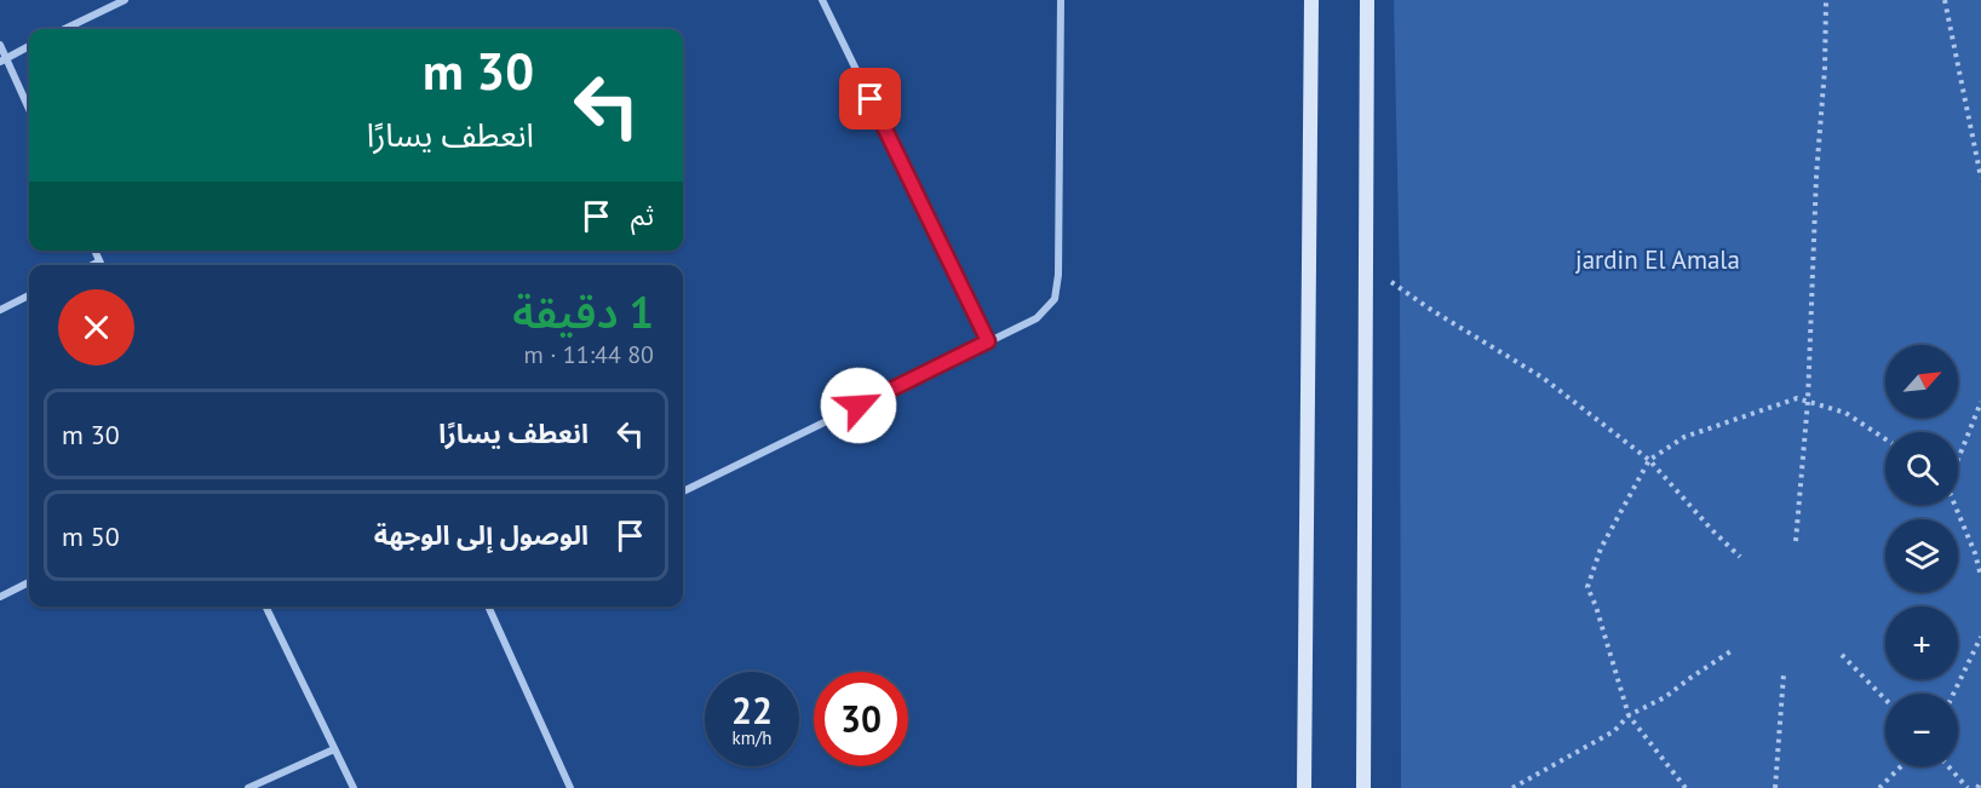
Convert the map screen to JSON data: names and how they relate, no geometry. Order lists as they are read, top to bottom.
{
  "parks": ["jardin El Amala"],
  "north": "top right",
  "page": {
    "turn": ["30 m", "انعطف يسارًا"],
    "then": "ثم",
    "heading": ["1 دقيقة", "80 m · 11:44"],
    "map_buttons": ["+", "−"],
    "list": [
      {
        "name": "انعطف يسارًا",
        "value": "30 m"
      },
      {
        "name": "الوصول إلى الوجهة",
        "value": "50 m"
      }
    ],
    "speed": "22 km/h",
    "limit": "30"
  }
}
